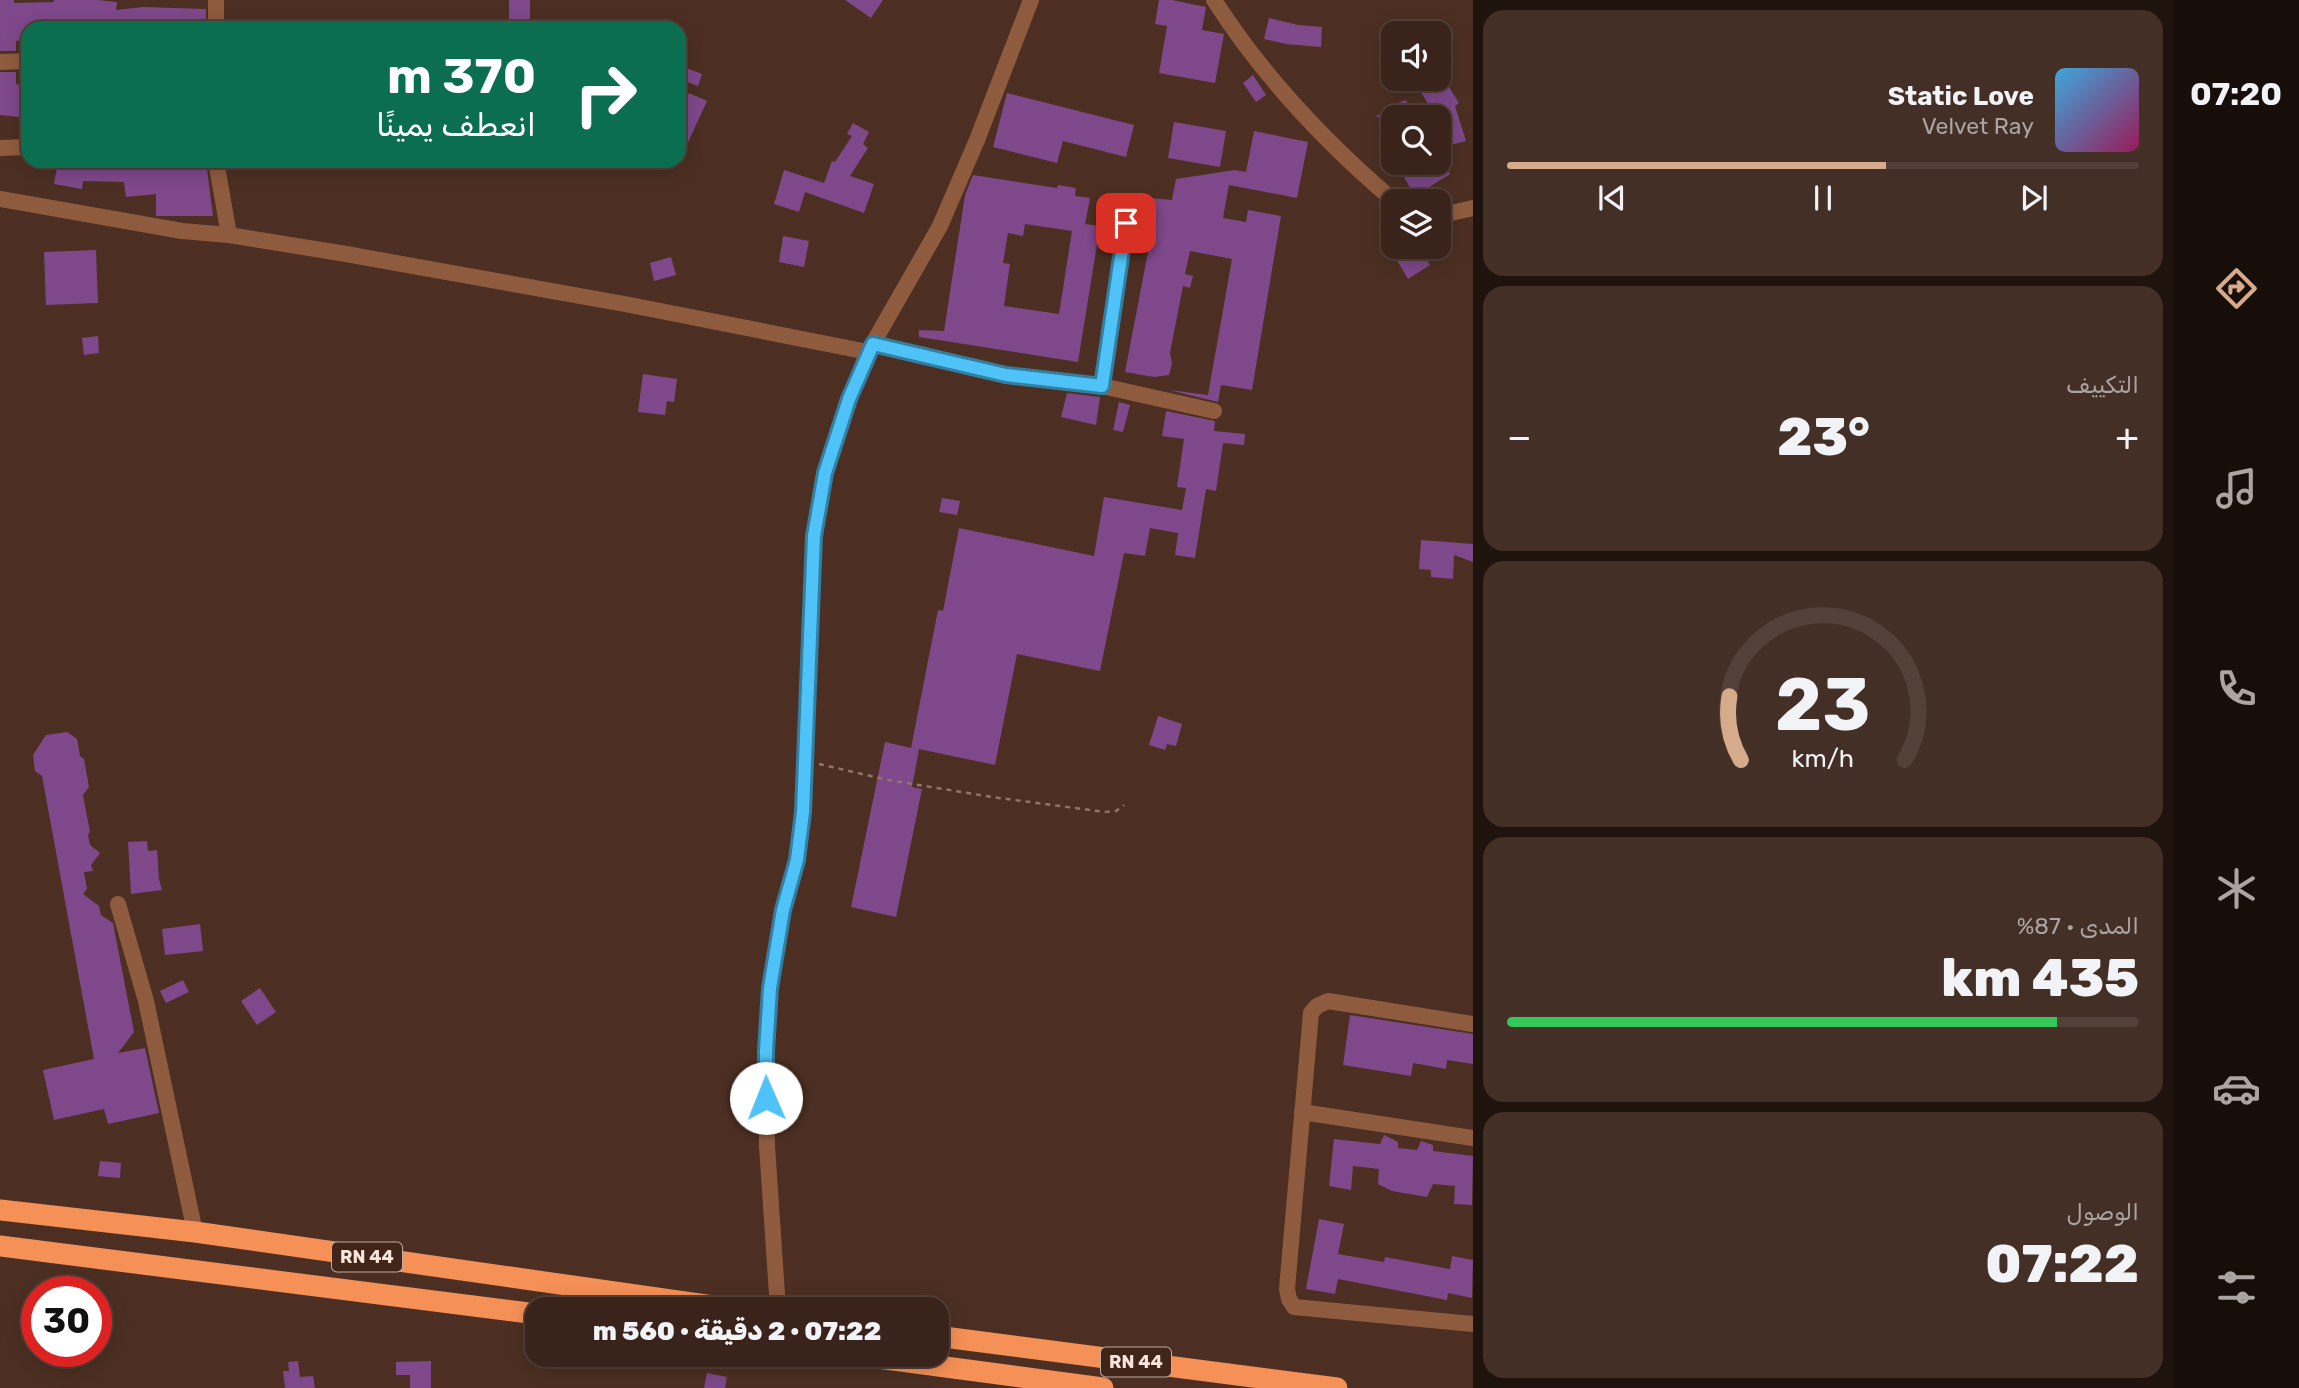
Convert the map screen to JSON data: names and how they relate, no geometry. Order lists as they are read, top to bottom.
{
  "streets": {
    "highway": ["RN 44"]
  },
  "page": {
    "tabs": "07:20",
    "turn": ["370 m", "انعطف يمينًا"],
    "song": ["Static Love", "Velvet Ray"],
    "tile": [
      "التكييف",
      ["المدى · 87%", "435 km"],
      ["الوصول", "07:22"]
    ],
    "heat": ["−", "23°", "+"],
    "limit": "30",
    "trip": "07:22 · 2 دقيقة · 560 m",
    "gauge": ["23", "km/h"]
  }
}
